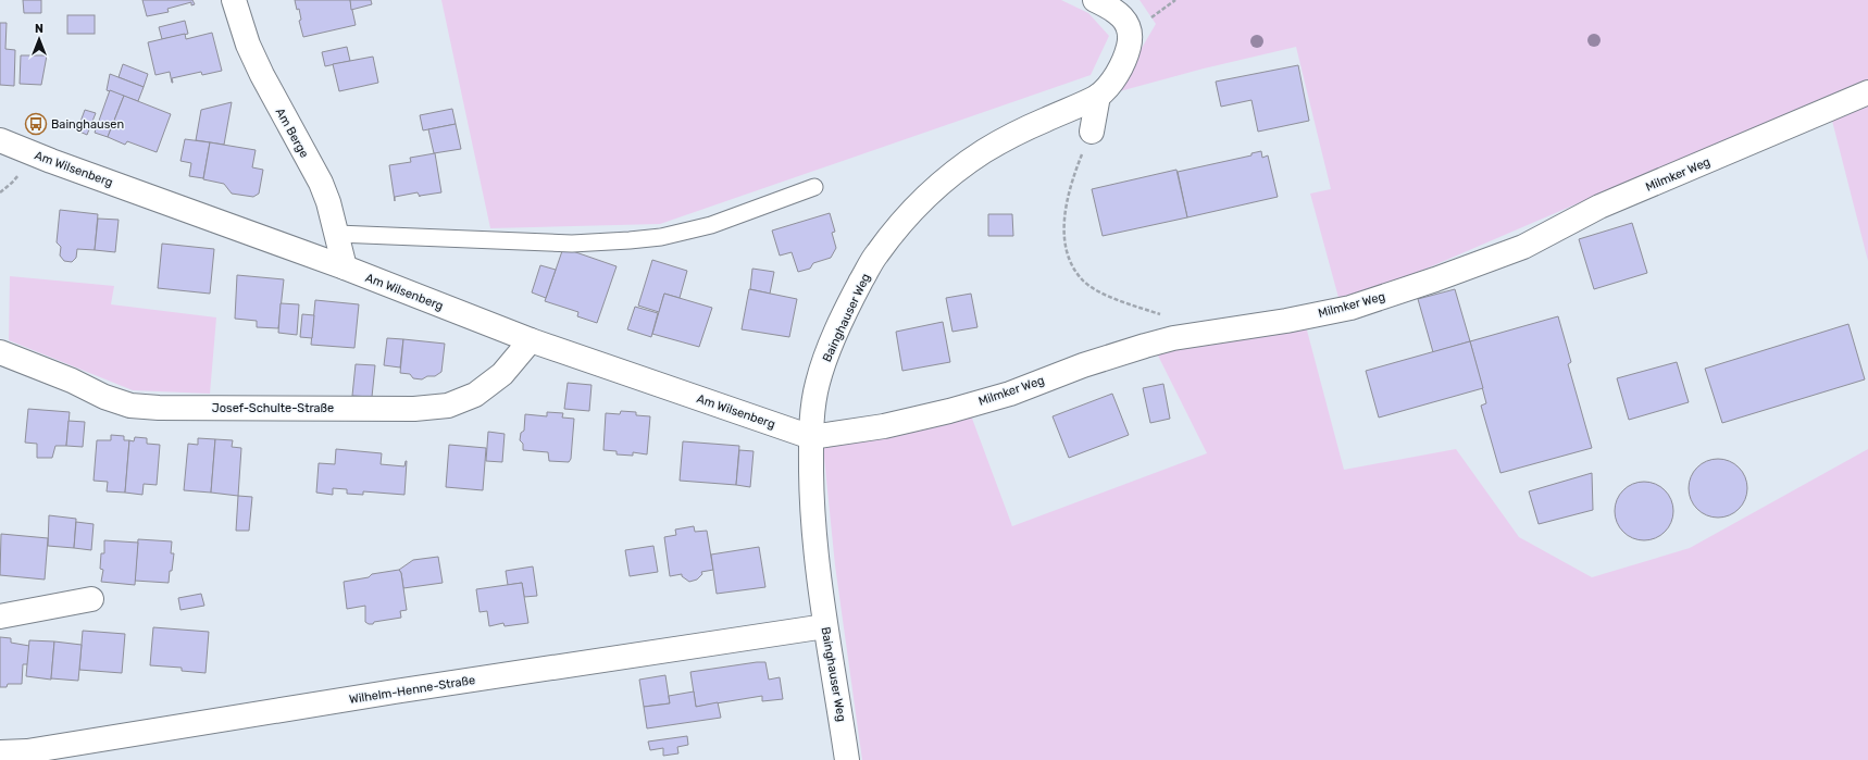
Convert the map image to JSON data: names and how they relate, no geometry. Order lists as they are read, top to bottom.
{
  "streets": {
    "street": [
      "Am Berge",
      "Am Wilsenberg",
      "Milmker Weg",
      "Bainghauser Weg",
      "Josef-Schulte-Straße",
      "Wilhelm-Henne-Straße"
    ]
  },
  "crossings": [
    ["Am Berge", "Am Wilsenberg"],
    ["Am Wilsenberg", "Milmker Weg"],
    ["Am Wilsenberg", "Bainghauser Weg"],
    ["Am Wilsenberg", "Josef-Schulte-Straße"],
    ["Milmker Weg", "Bainghauser Weg"],
    ["Bainghauser Weg", "Wilhelm-Henne-Straße"]
  ],
  "places": {
    "bus stop": ["Bainghausen"]
  },
  "north": "top"
}
